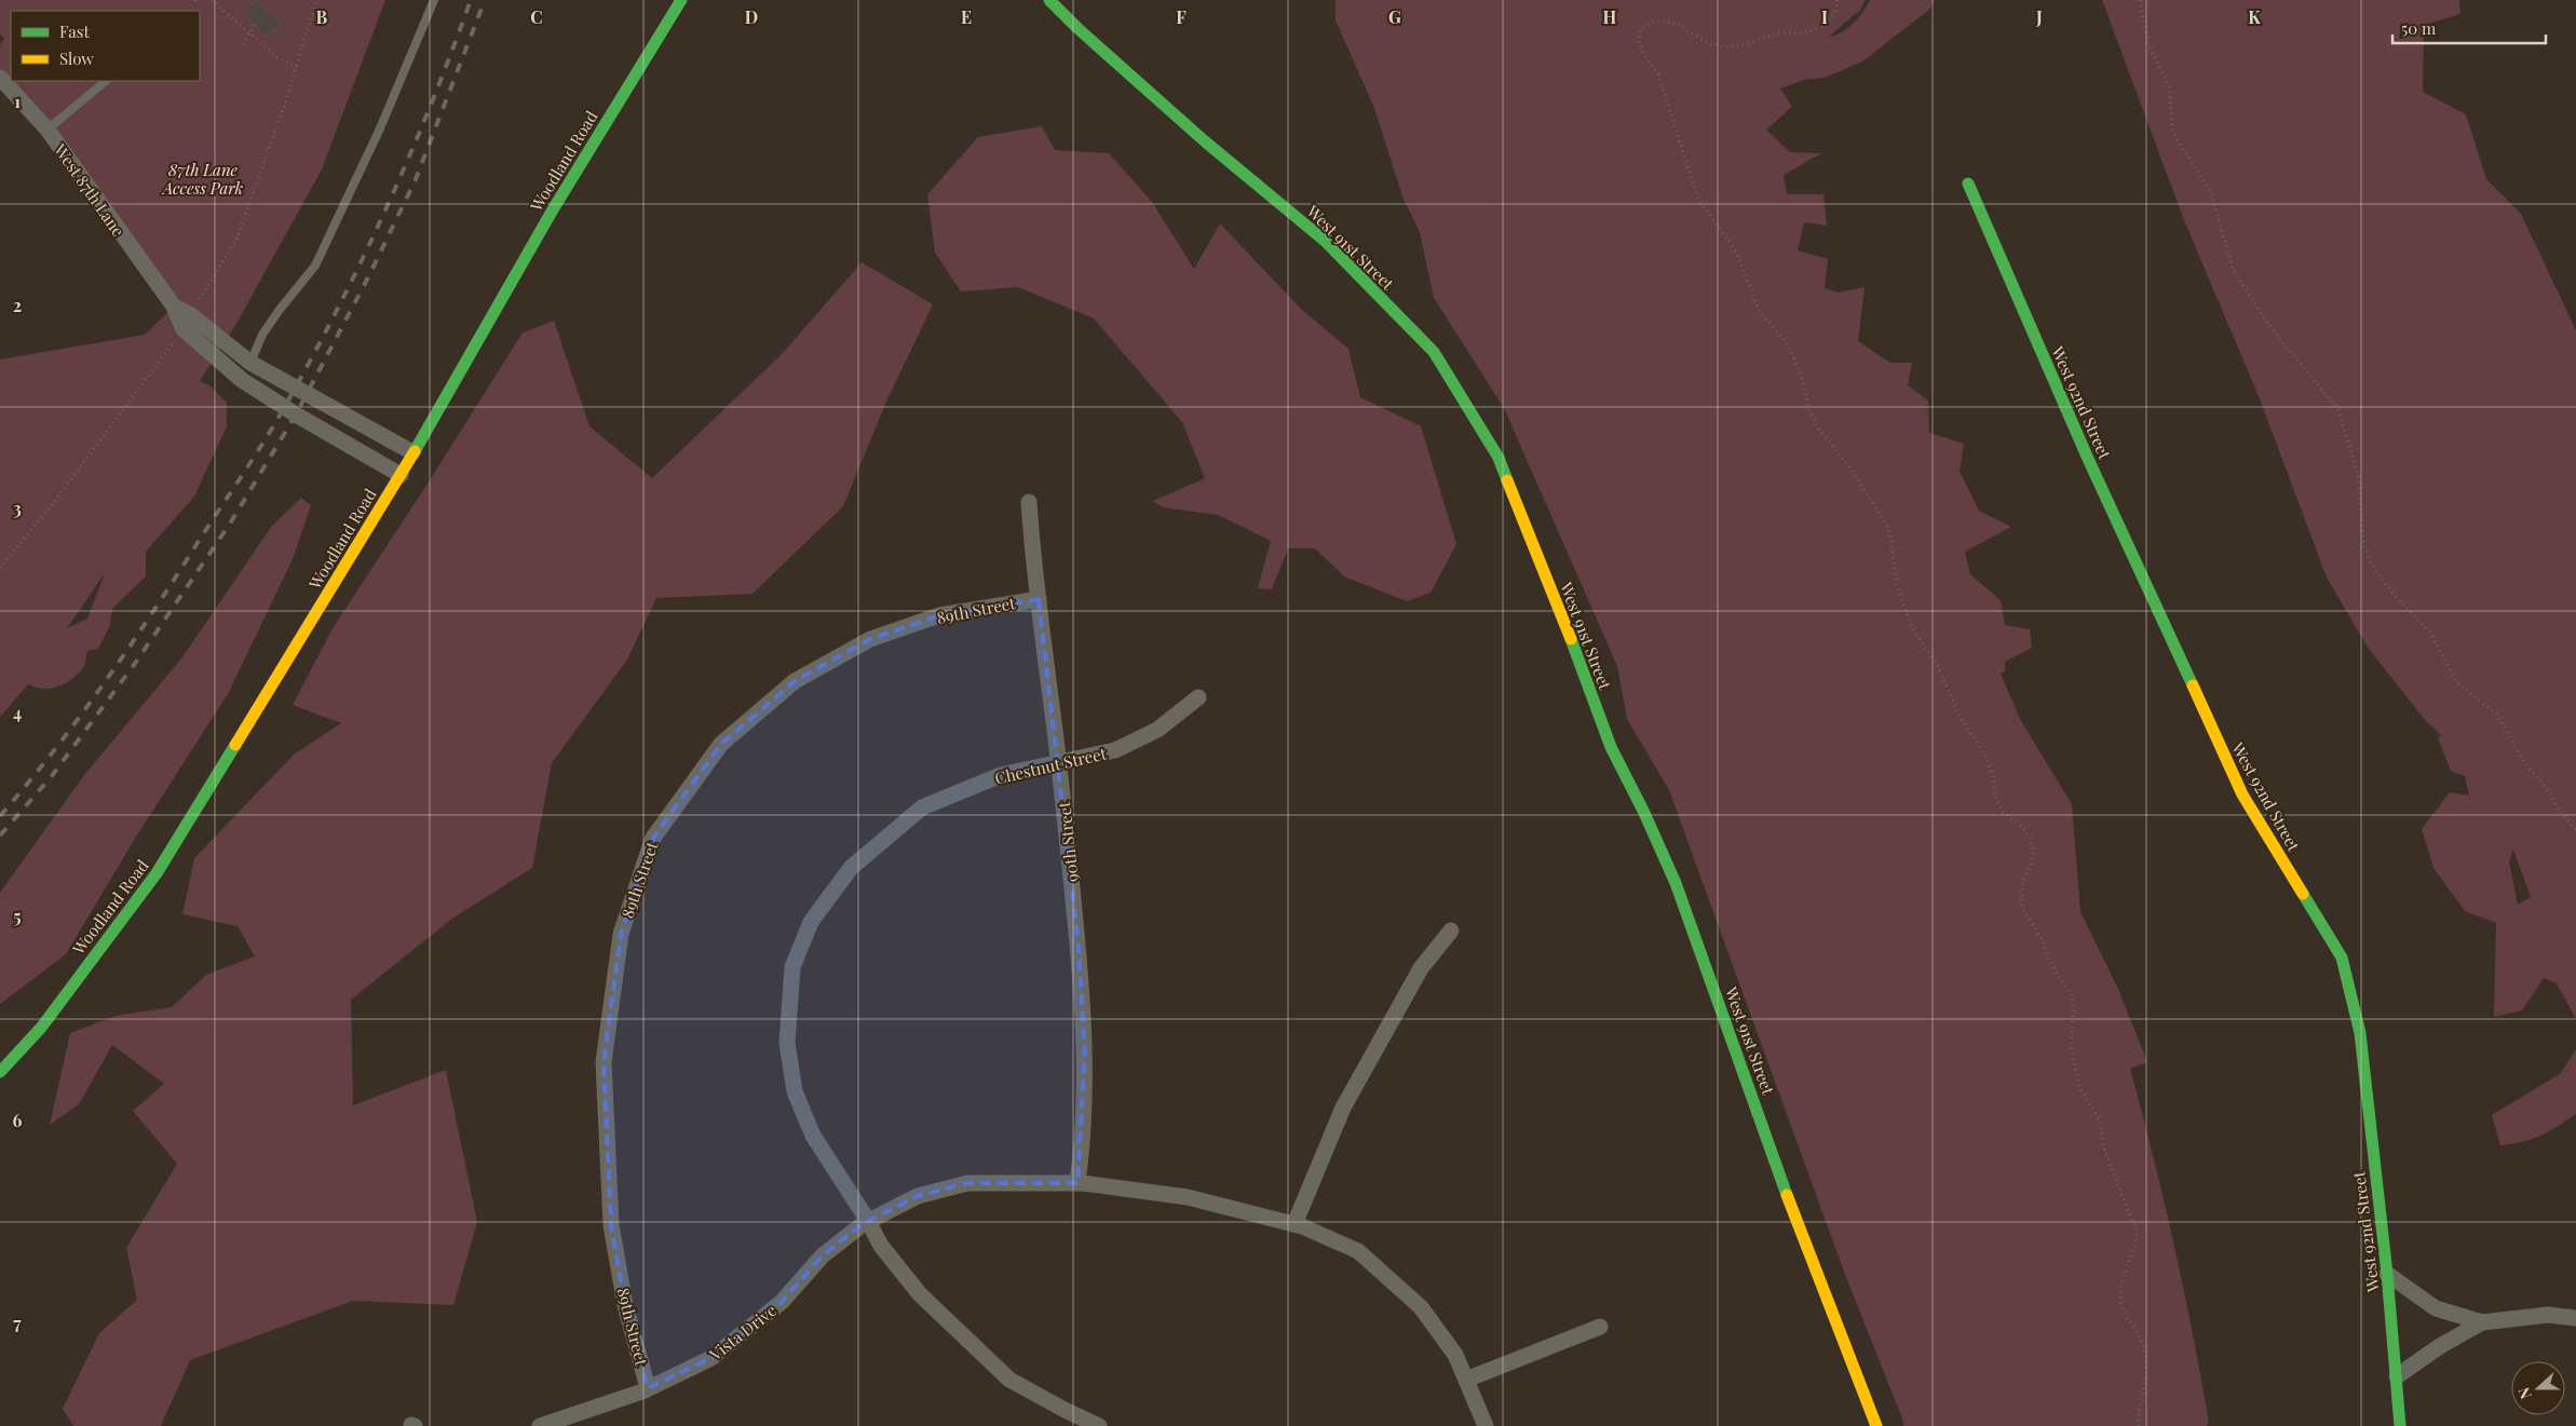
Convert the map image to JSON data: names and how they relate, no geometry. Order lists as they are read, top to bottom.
{
  "streets": {
    "street": [
      "Woodland Road",
      "West 87th Lane",
      "West 91st Street",
      "West 92nd Street",
      "89th Street",
      "Chestnut Street",
      "90th Street",
      "Vista Drive"
    ]
  },
  "crossings": [
    ["Woodland Road", "West 87th Lane"],
    ["89th Street", "90th Street"],
    ["89th Street", "Vista Drive"],
    ["Chestnut Street", "90th Street"],
    ["Chestnut Street", "Vista Drive"],
    ["90th Street", "Vista Drive"]
  ],
  "parks": ["87th Lane Access Park"],
  "legend": ["Fast", "Slow"],
  "scale_bar": "50 m",
  "north": "left",
  "grid": {
    "columns": [
      "B",
      "C",
      "D",
      "E",
      "F",
      "G",
      "H",
      "I",
      "J",
      "K"
    ],
    "rows": [
      "1",
      "2",
      "3",
      "4",
      "5",
      "6",
      "7"
    ]
  }
}
